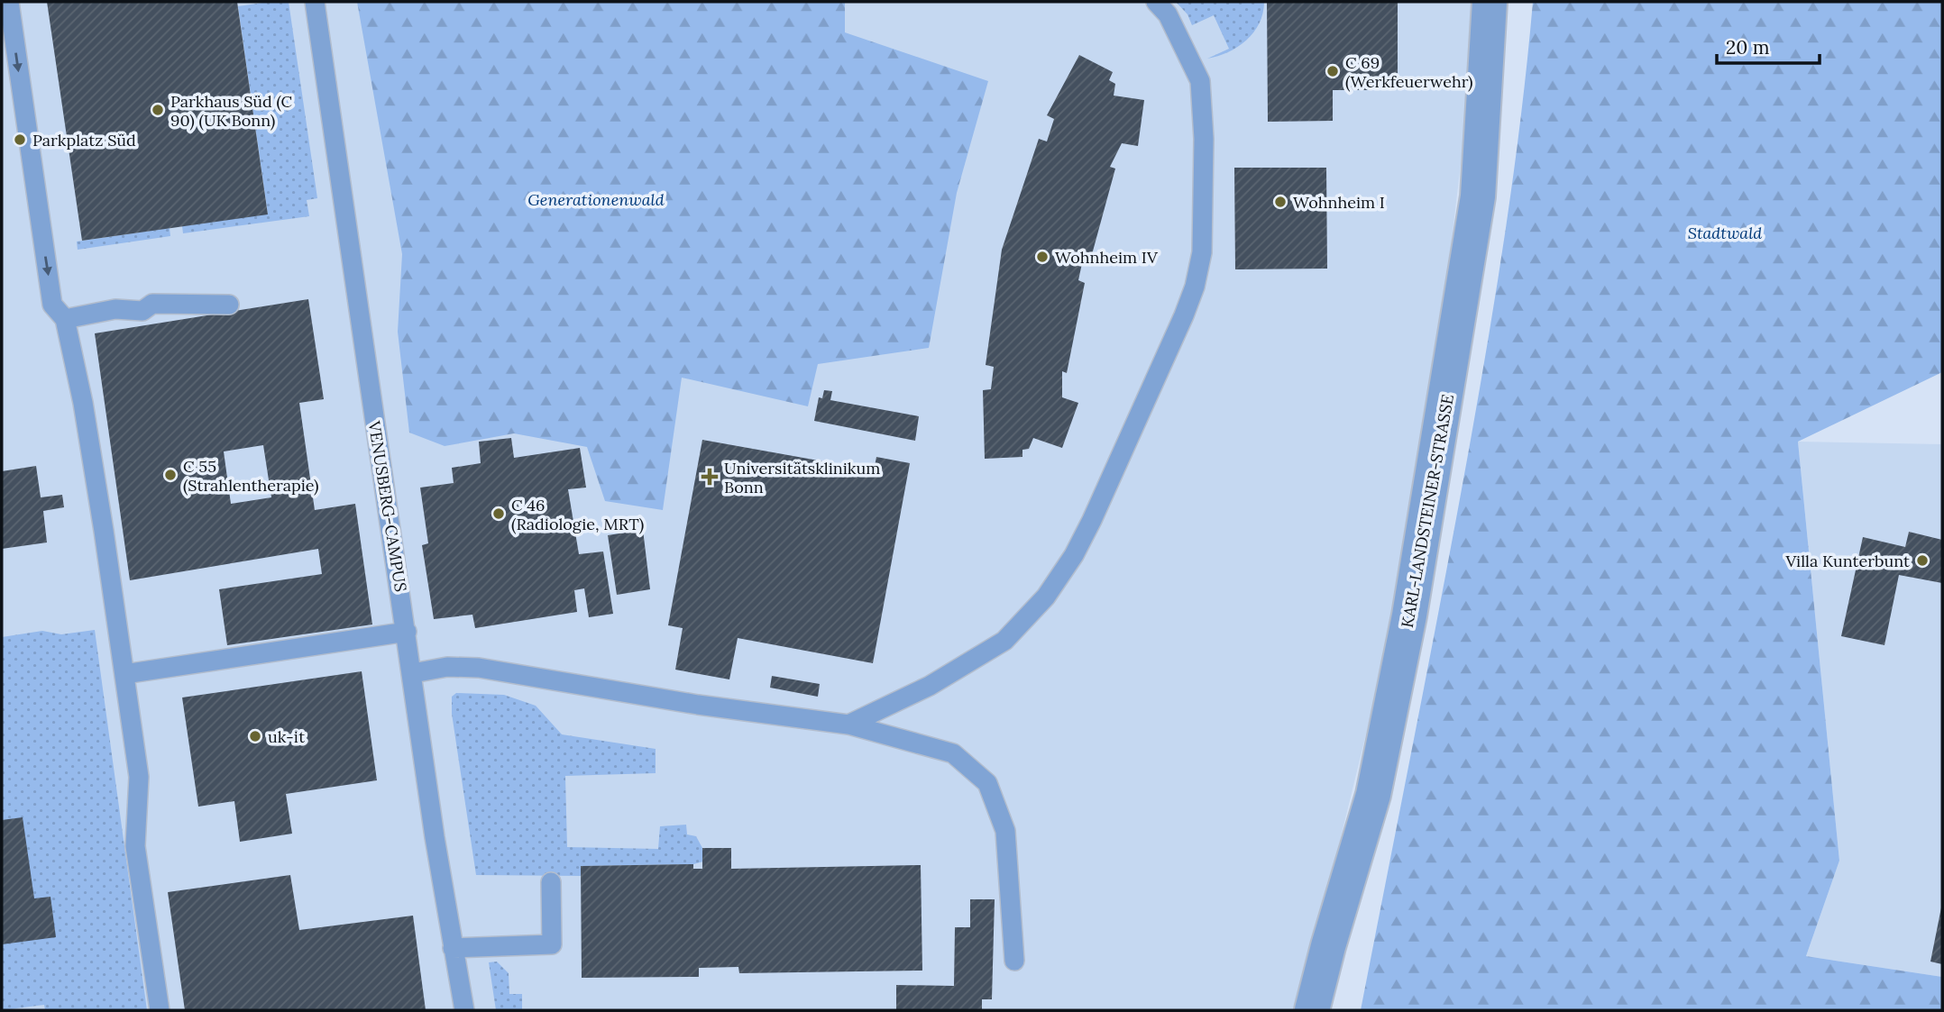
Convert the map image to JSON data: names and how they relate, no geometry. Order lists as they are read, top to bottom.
{
  "streets": {
    "street": ["KARL-LANDSTEINER-STRASSE"],
    "lane": ["VENUSBERG-CAMPUS"]
  },
  "parks": ["Generationenwald", "Stadtwald"],
  "places": {
    "other": [
      "C 69 (Werkfeuerwehr)",
      "Parkhaus Süd (C 90) (UK Bonn)",
      "Parkplatz Süd",
      "Wohnheim I",
      "Wohnheim IV",
      "C 55 (Strahlentherapie)",
      "C 46 (Radiologie, MRT)",
      "Villa Kunterbunt",
      "uk-it"
    ],
    "health": ["Universitätsklinikum Bonn"]
  },
  "scale_bar": "20 m"
}
